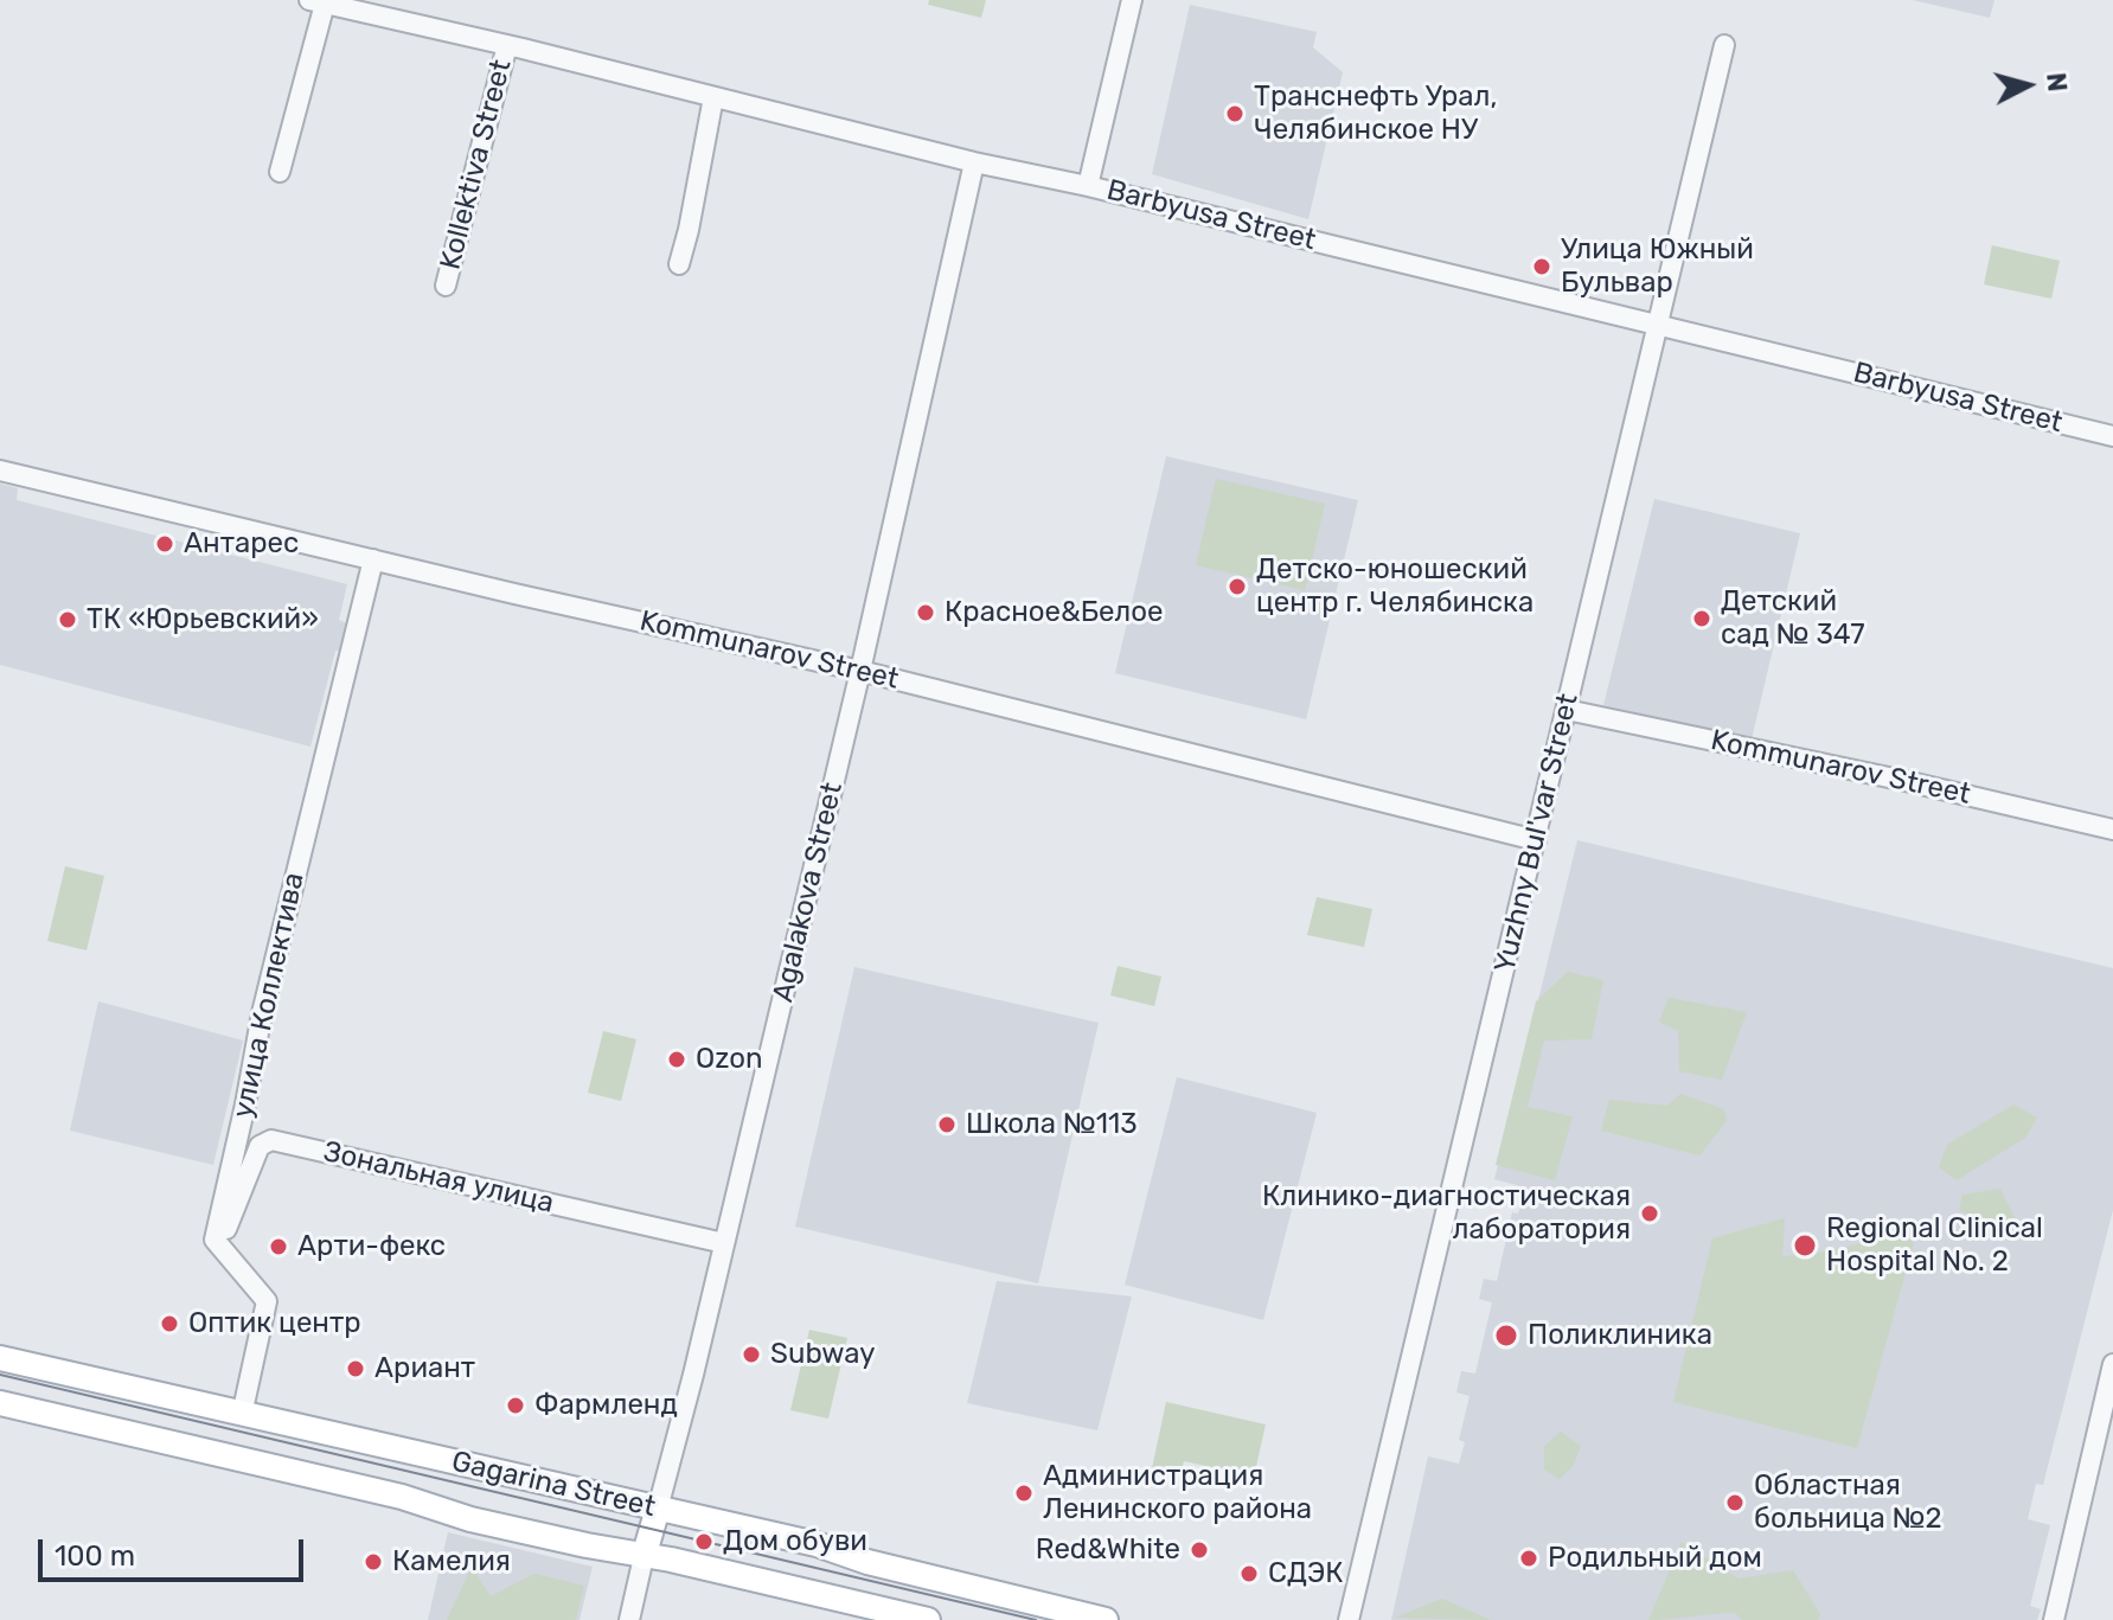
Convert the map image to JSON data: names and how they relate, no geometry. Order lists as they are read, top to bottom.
{
  "streets": {
    "main road": ["Agalakova Street", "Gagarina Street"],
    "street": [
      "Kollektiva Street",
      "Barbyusa Street",
      "Kommunarov Street",
      "Yuzhny Bul'var Street",
      "улица Коллектива",
      "Зональная улица"
    ]
  },
  "crossings": [
    ["Kollektiva Street", "Barbyusa Street"],
    ["Barbyusa Street", "Yuzhny Bul'var Street"],
    ["Barbyusa Street", "Agalakova Street"],
    ["Kommunarov Street", "Yuzhny Bul'var Street"],
    ["Kommunarov Street", "Agalakova Street"],
    ["Kommunarov Street", "улица Коллектива"],
    ["Agalakova Street", "Зональная улица"],
    ["Agalakova Street", "Gagarina Street"],
    ["улица Коллектива", "Зональная улица"]
  ],
  "places": [
    "Транснефть Урал, Челябинское НУ",
    "Улица Южный Бульвар",
    "Антарес",
    "Детско-юношеский центр г. Челябинска",
    "Красное&Белое",
    "Детский сад № 347",
    "ТК «Юрьевский»",
    "Ozon",
    "Школа №113",
    "Клинико-диагностическая лаборатория",
    "Regional Clinical Hospital No. 2",
    "Арти-фекс",
    "Оптик центр",
    "Поликлиника",
    "Subway",
    "Ариант",
    "Фармленд",
    "Администрация Ленинского района",
    "Областная больница №2",
    "Дом обуви",
    "Red&White",
    "Родильный дом",
    "Камелия",
    "СДЭК"
  ],
  "scale_bar": "100 m",
  "north": "right"
}
